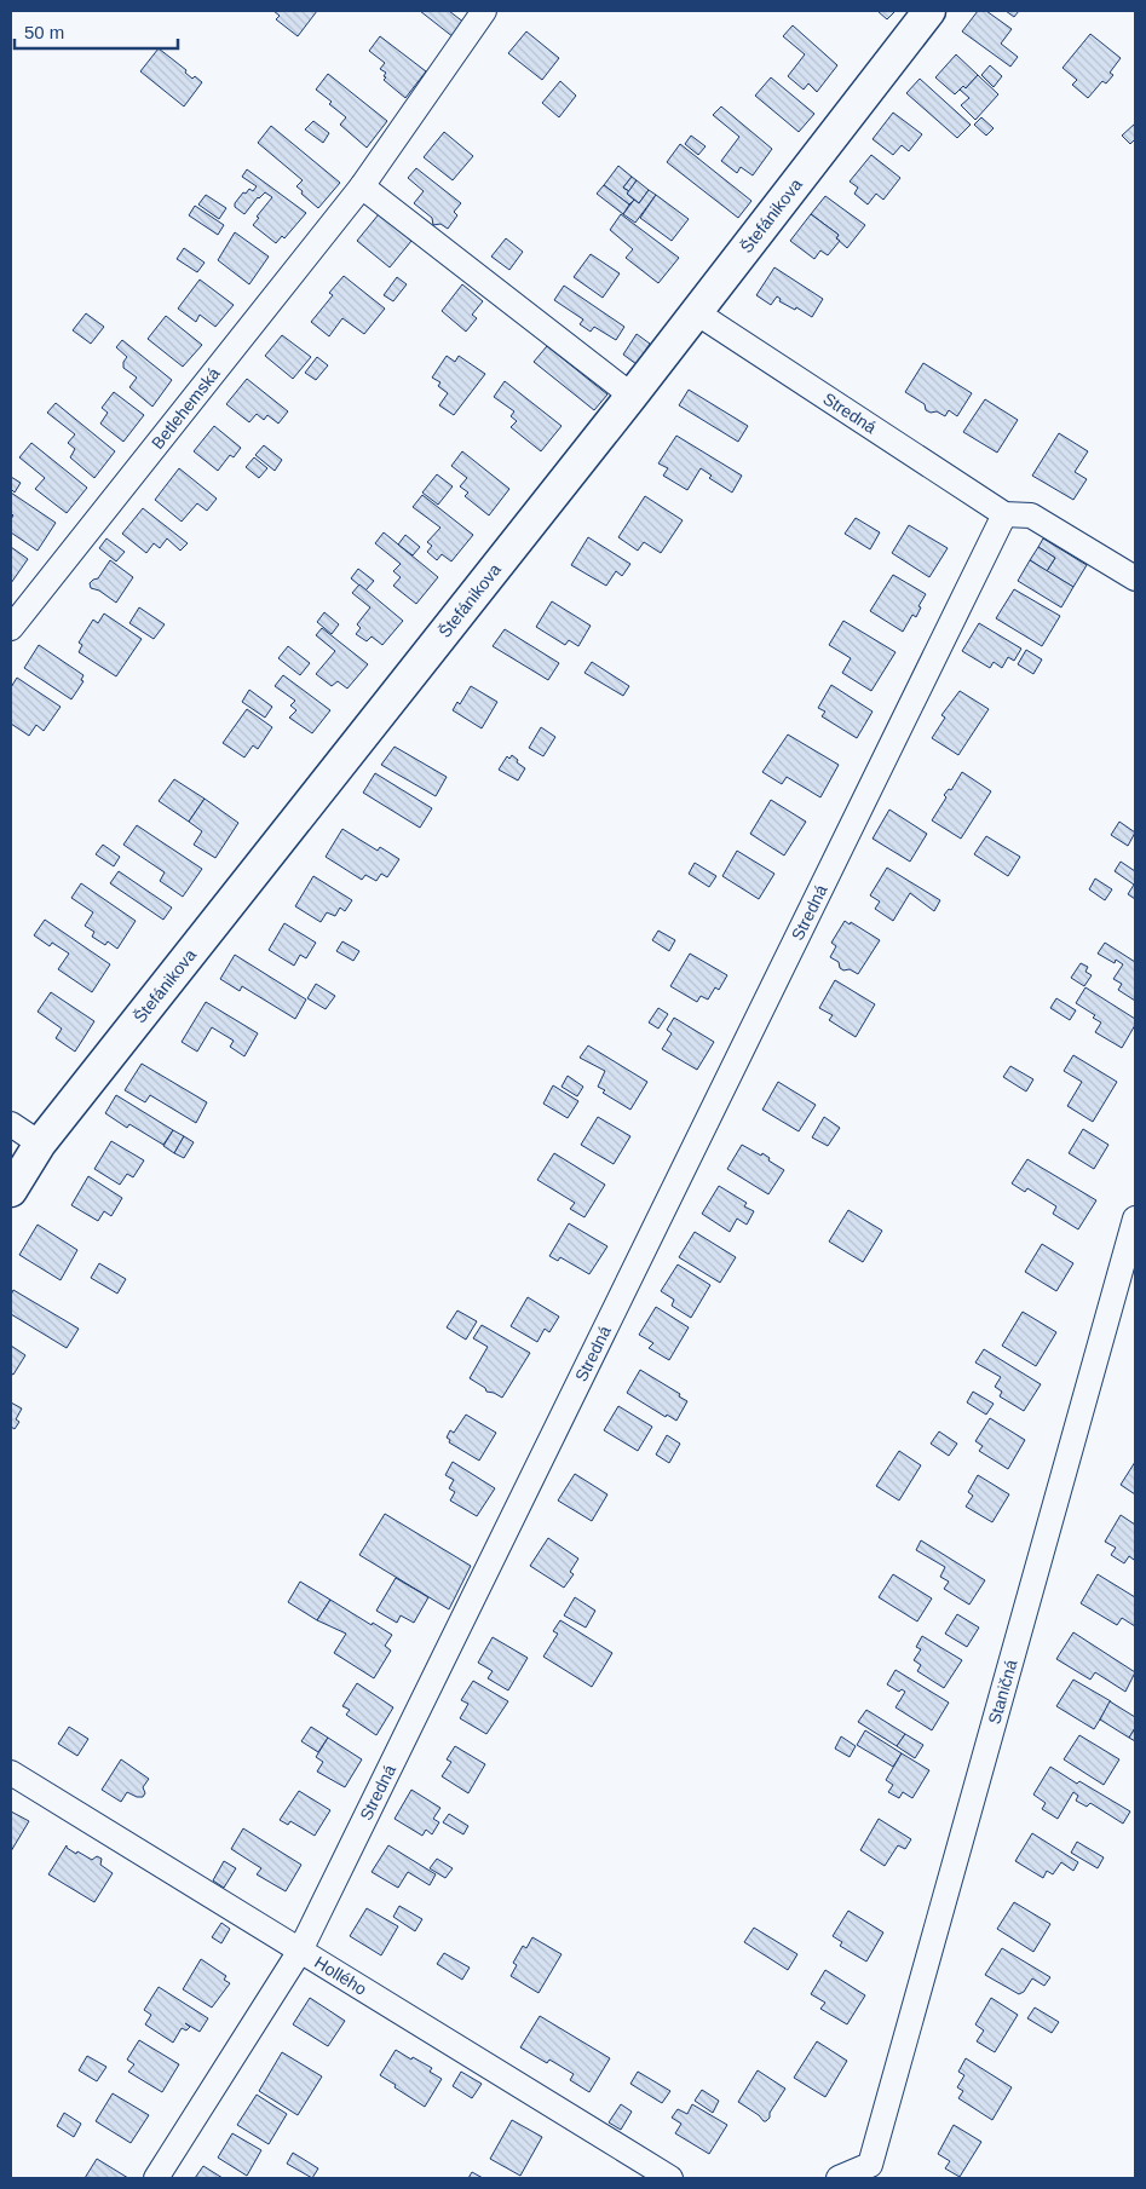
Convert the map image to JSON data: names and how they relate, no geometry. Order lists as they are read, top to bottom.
{
  "streets": {
    "main road": ["Štefánikova"],
    "street": [
      "Betlehemská",
      "Stredná",
      "Staničná",
      "Hollého"
    ]
  },
  "crossings": [
    ["Štefánikova", "Stredná"],
    ["Stredná", "Hollého"]
  ],
  "scale_bar": "50 m"
}
